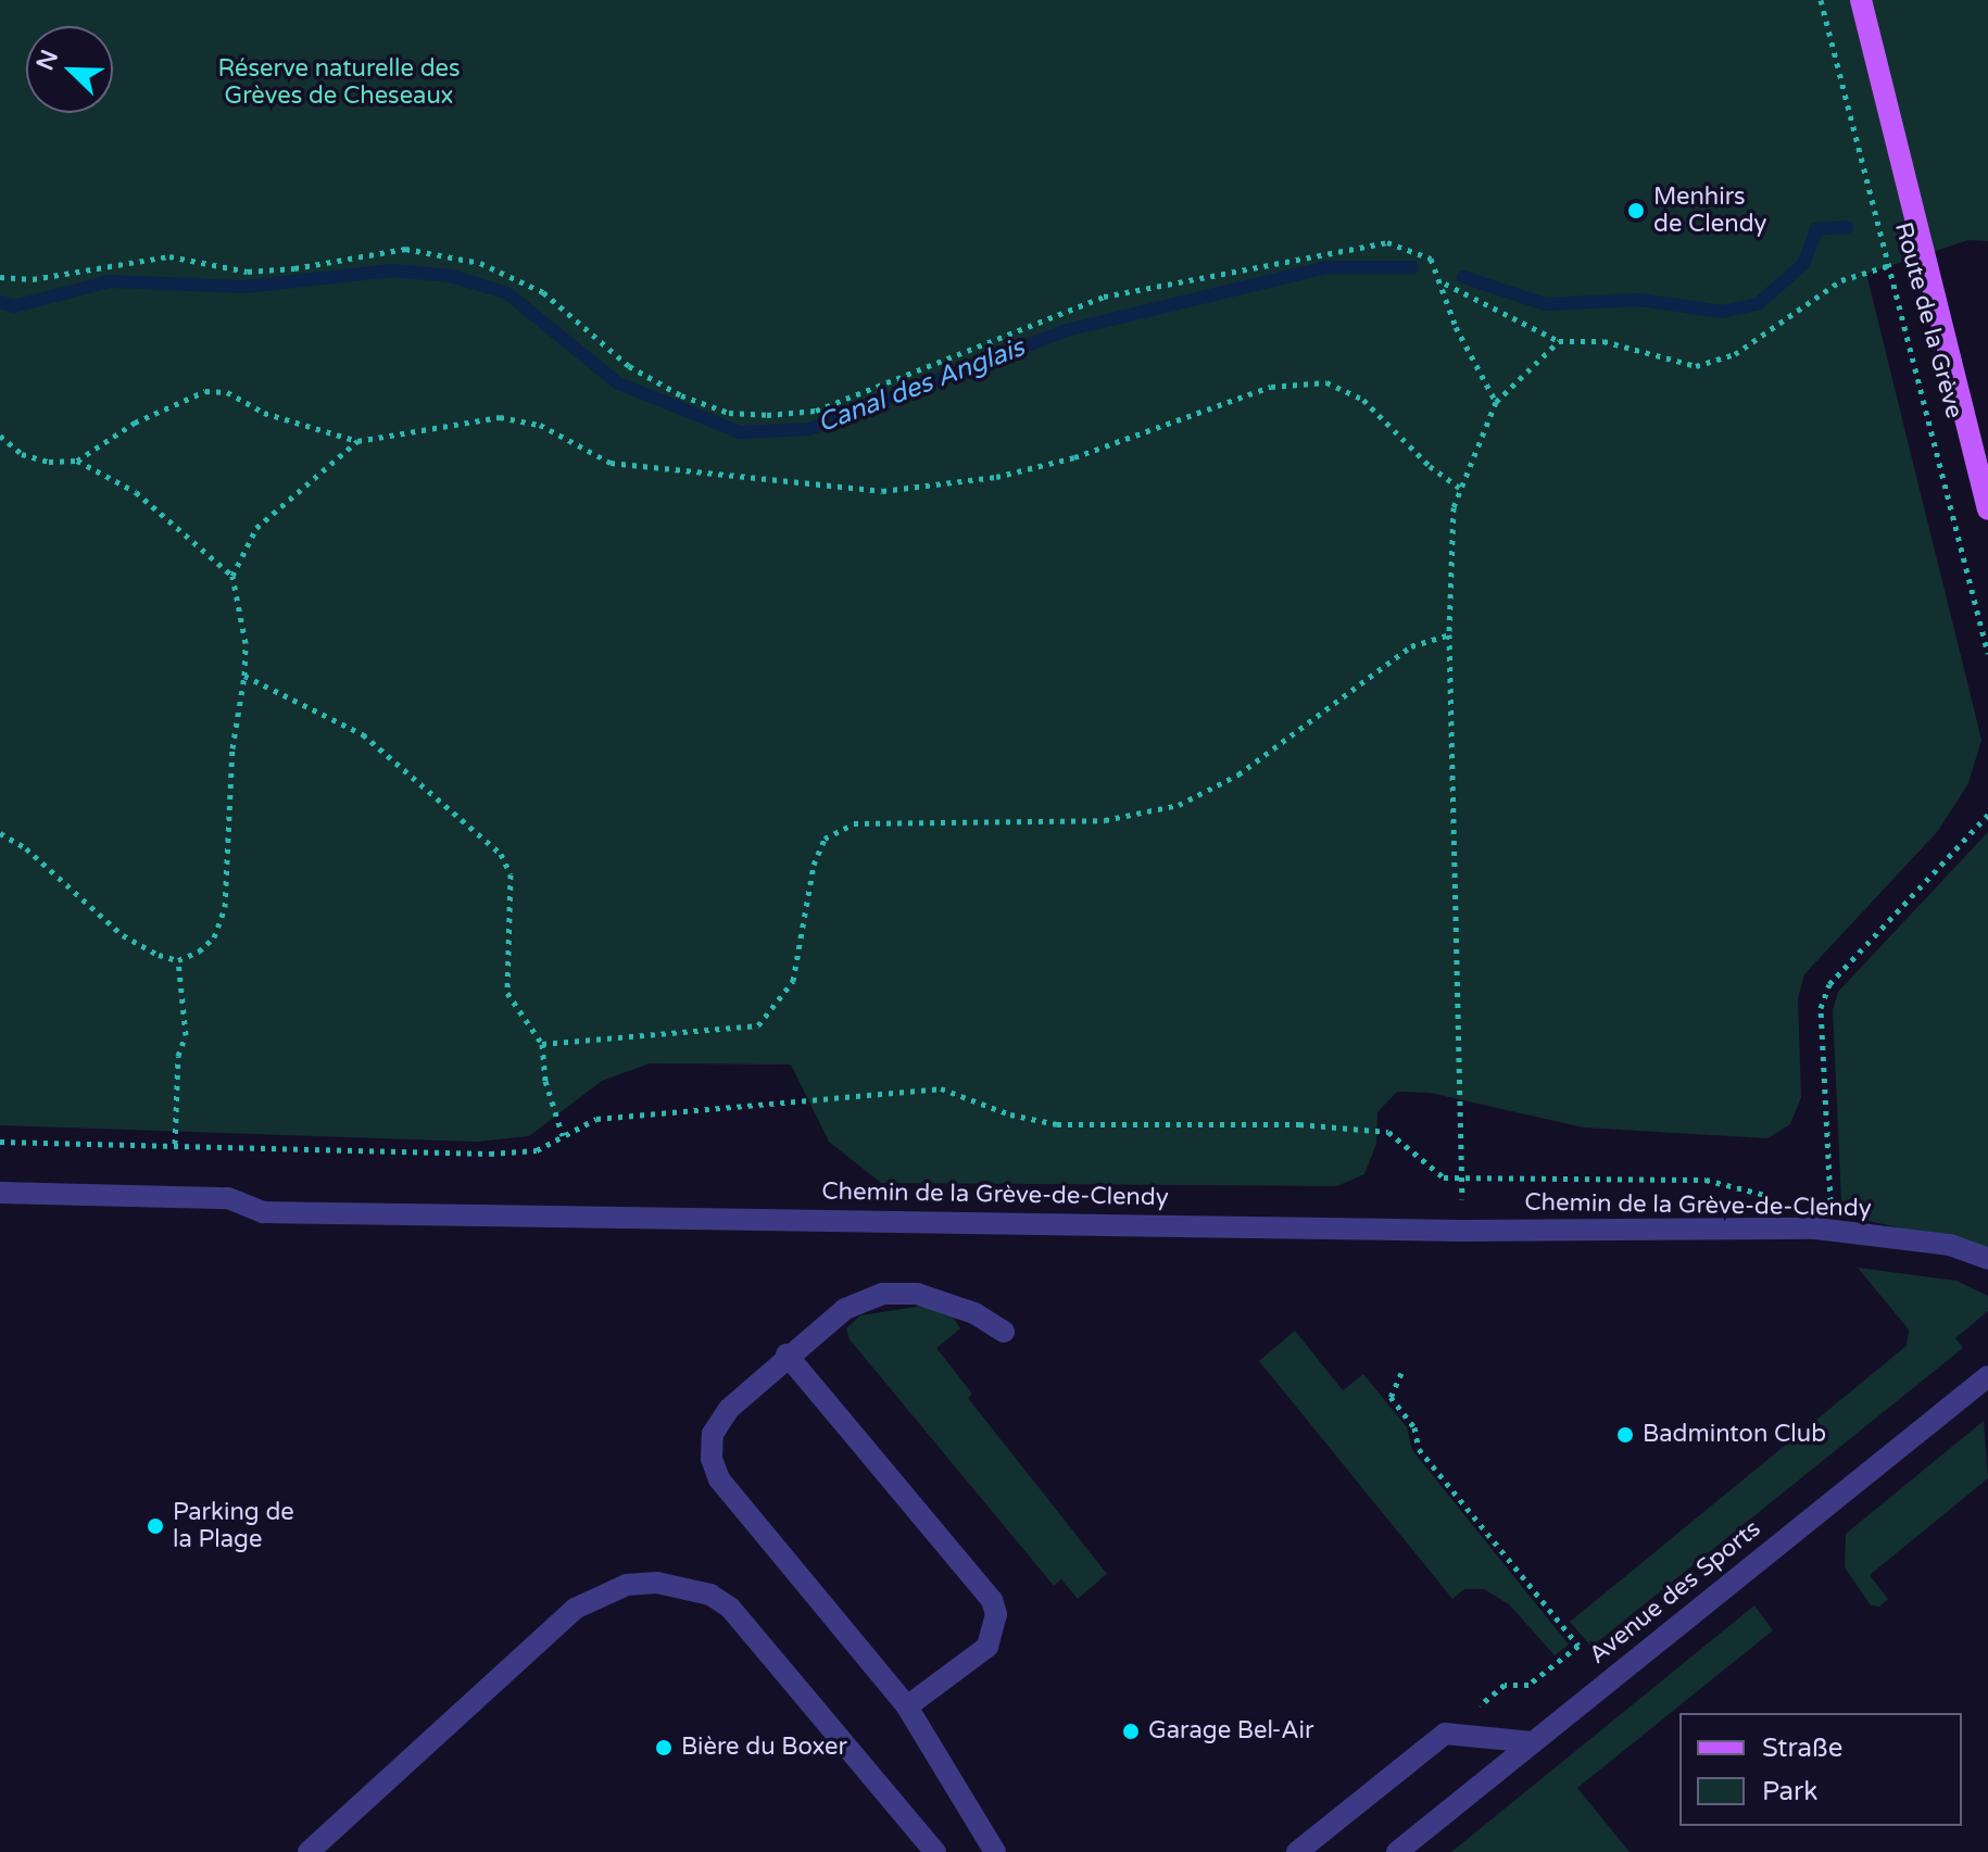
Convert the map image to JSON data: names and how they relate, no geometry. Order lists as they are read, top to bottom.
{
  "streets": {
    "main road": ["Route de la Grève"],
    "street": ["Chemin de la Grève-de-Clendy", "Avenue des Sports"]
  },
  "water": ["Canal des Anglais"],
  "parks": ["Réserve naturelle des Grèves de Cheseaux"],
  "places": [
    "Menhirs de Clendy",
    "Badminton Club",
    "Parking de la Plage",
    "Garage Bel-Air",
    "Bière du Boxer"
  ],
  "legend": ["Straße", "Park"],
  "north": "top left"
}
